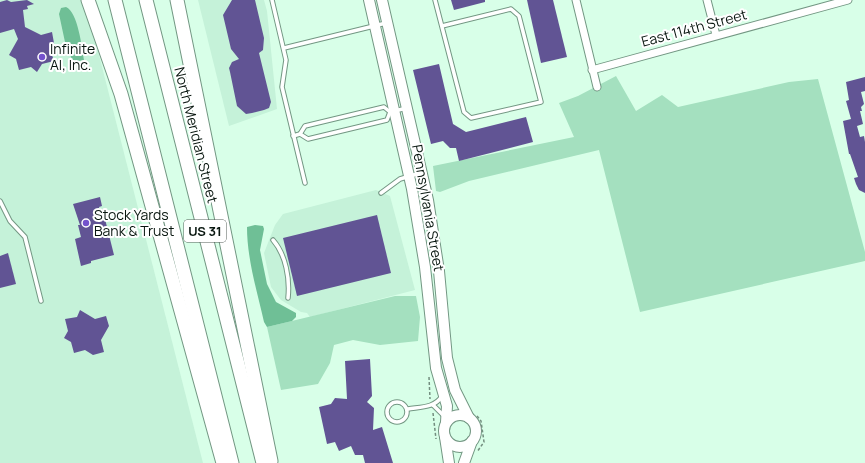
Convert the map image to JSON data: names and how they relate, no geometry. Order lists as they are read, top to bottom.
{
  "streets": {
    "highway": ["North Meridian Street", "US 31"],
    "main road": ["Pennsylvania Street"],
    "street": ["East 114th Street"]
  },
  "places": ["Infinite AI, Inc.", "Stock Yards Bank & Trust"]
}
